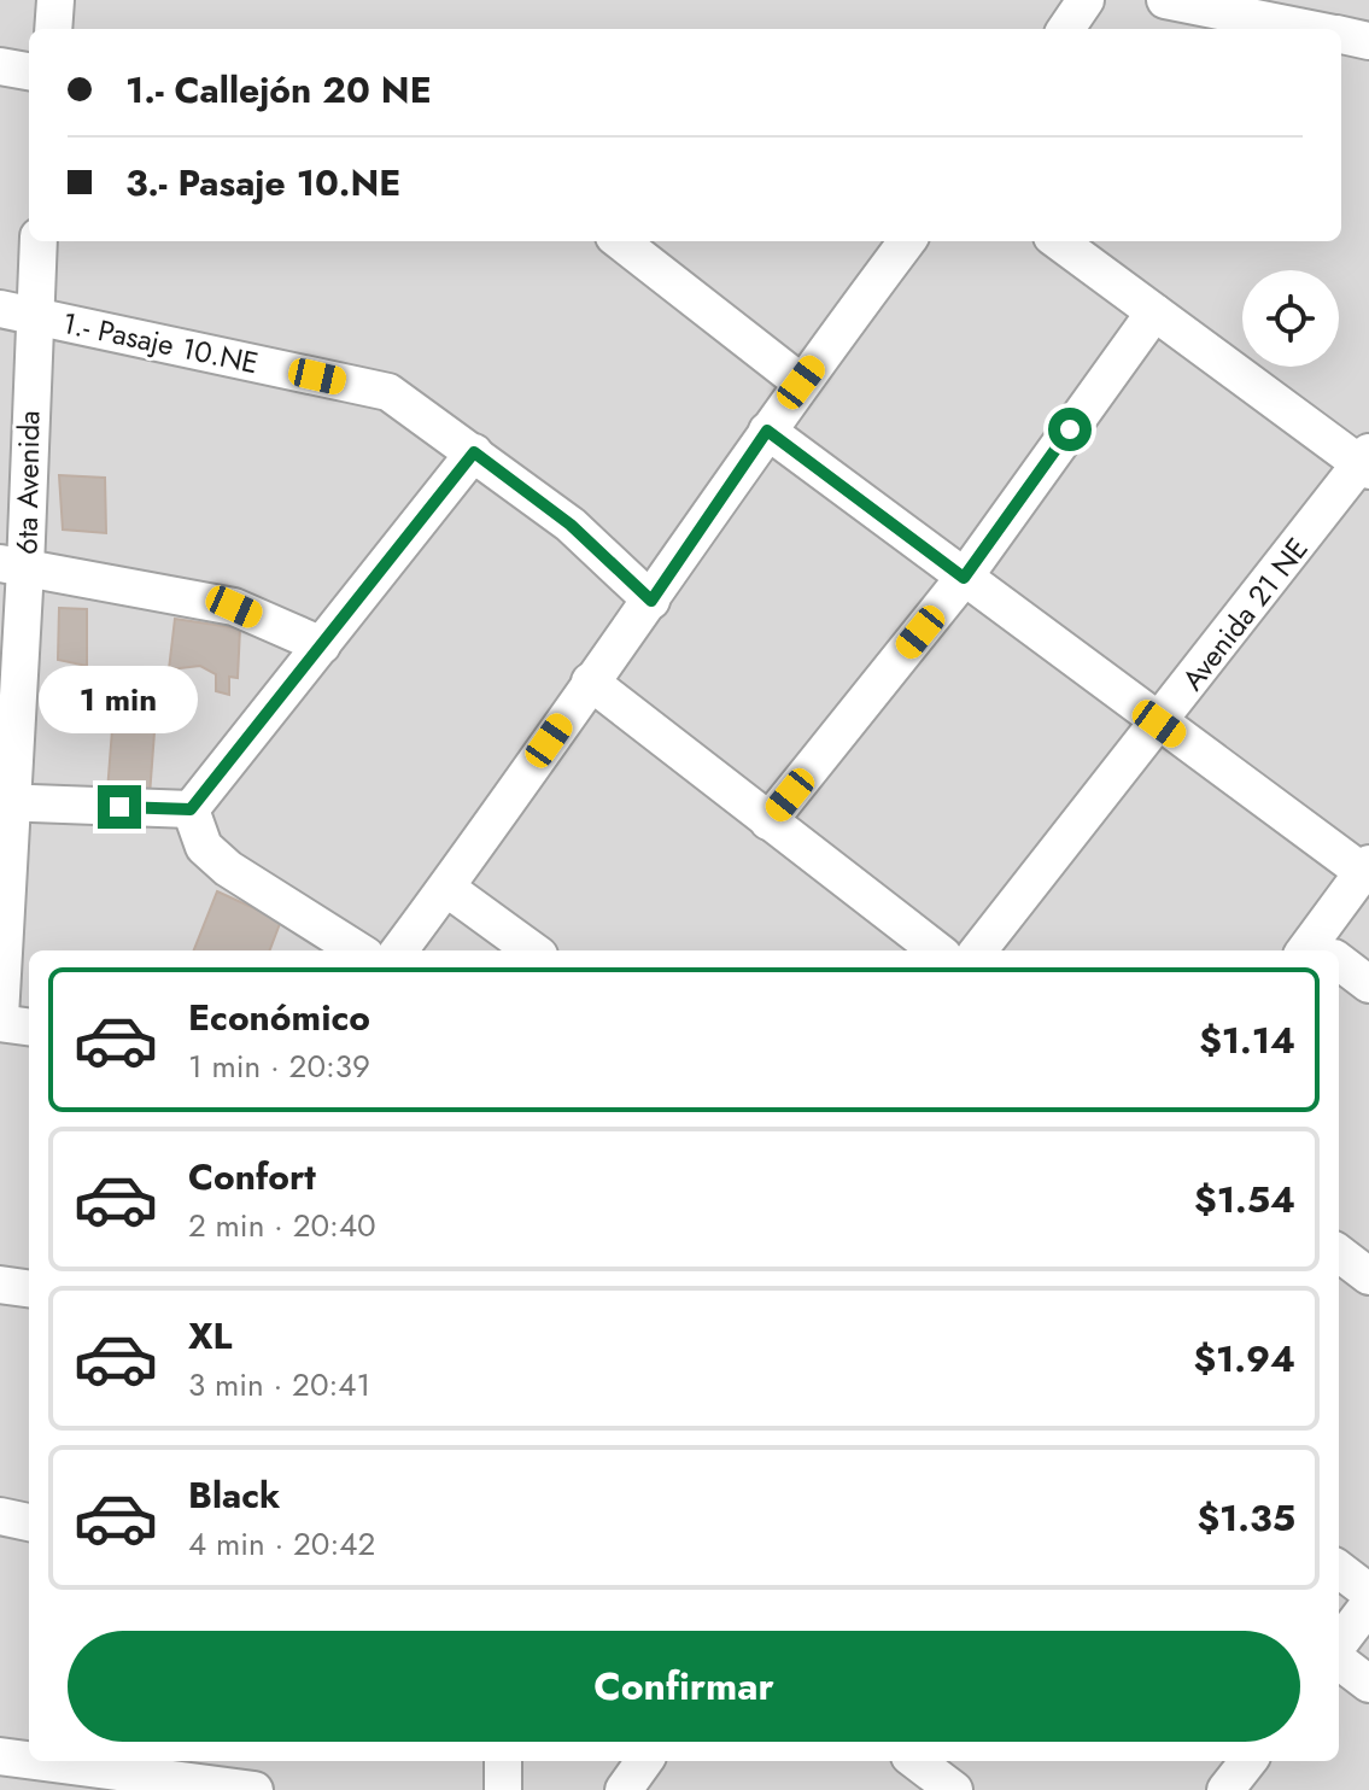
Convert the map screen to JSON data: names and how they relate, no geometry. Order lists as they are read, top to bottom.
{
  "streets": {
    "street": ["1.- Pasaje 10.NE", "6ta Avenida", "Avenida 21 NE"]
  },
  "crossings": [
    ["1.- Pasaje 10.NE", "6ta Avenida"]
  ],
  "page": {
    "banner": ["1.- Callejón 20 NE", "3.- Pasaje 10.NE"],
    "bubble": "1 min",
    "list": [
      {
        "name": "Económico",
        "note": "1 min · 20:39",
        "value": "$1.14"
      },
      {
        "name": "Confort",
        "note": "2 min · 20:40",
        "value": "$1.54"
      },
      {
        "name": "XL",
        "note": "3 min · 20:41",
        "value": "$1.94"
      },
      {
        "name": "Black",
        "note": "4 min · 20:42",
        "value": "$1.35"
      }
    ],
    "buttons": "Confirmar"
  }
}
